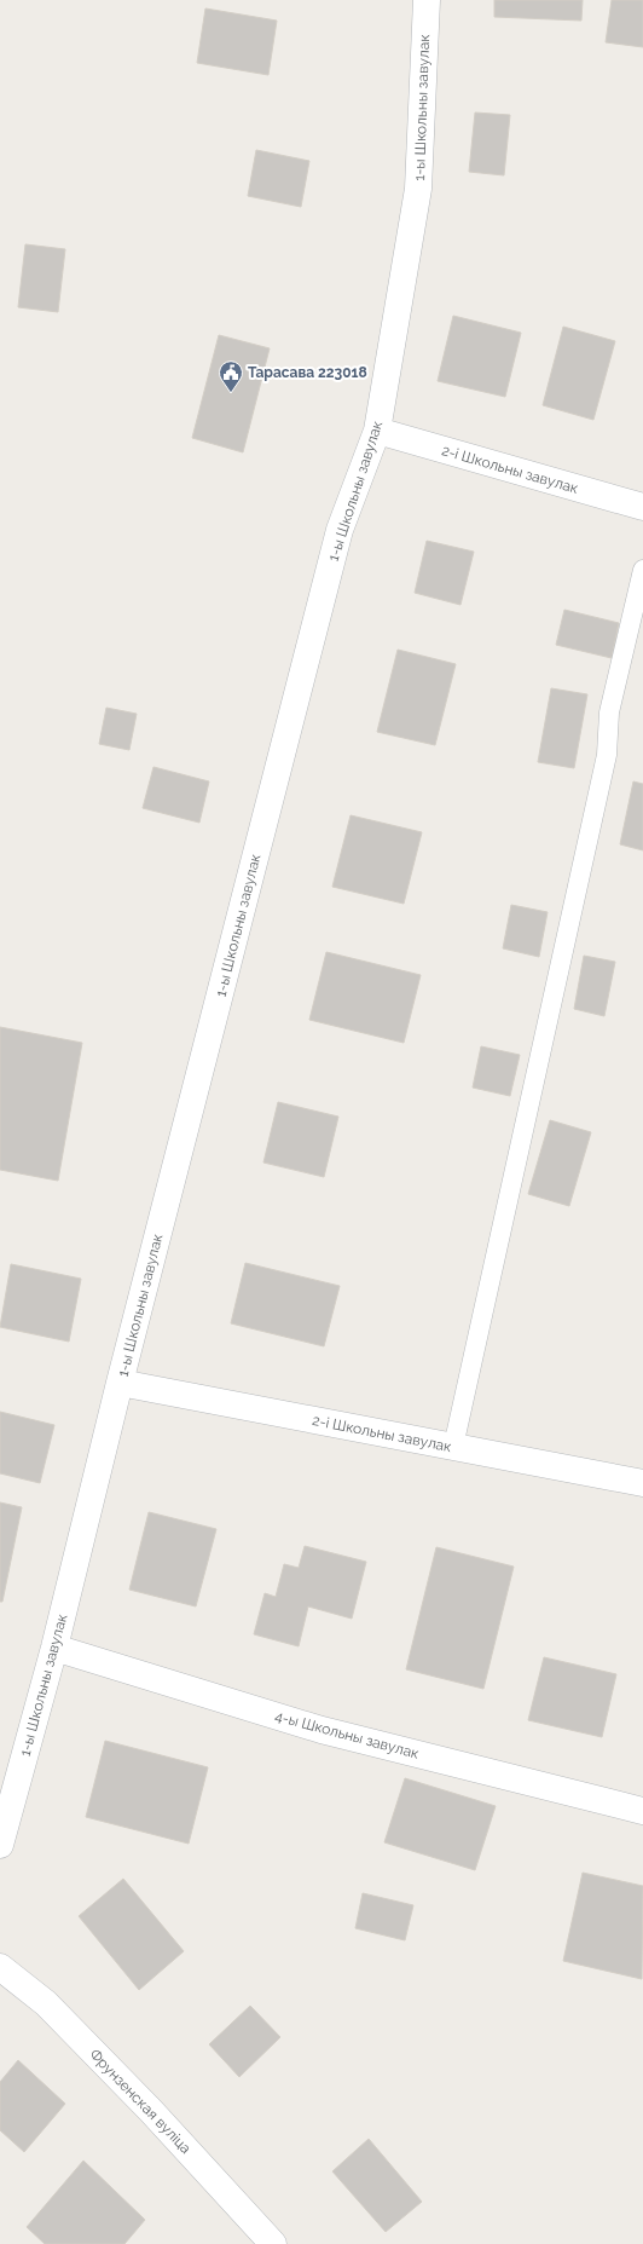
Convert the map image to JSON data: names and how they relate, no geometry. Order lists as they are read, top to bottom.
{
  "streets": {
    "street": [
      "1-ы Школьны завулак",
      "2-і Школьны завулак",
      "4-ы Школьны завулак",
      "Фрунзенская вуліца"
    ]
  },
  "crossings": [
    ["1-ы Школьны завулак", "2-і Школьны завулак"],
    ["1-ы Школьны завулак", "4-ы Школьны завулак"]
  ],
  "places": {
    "public building": ["Тарасава 223018"]
  }
}
